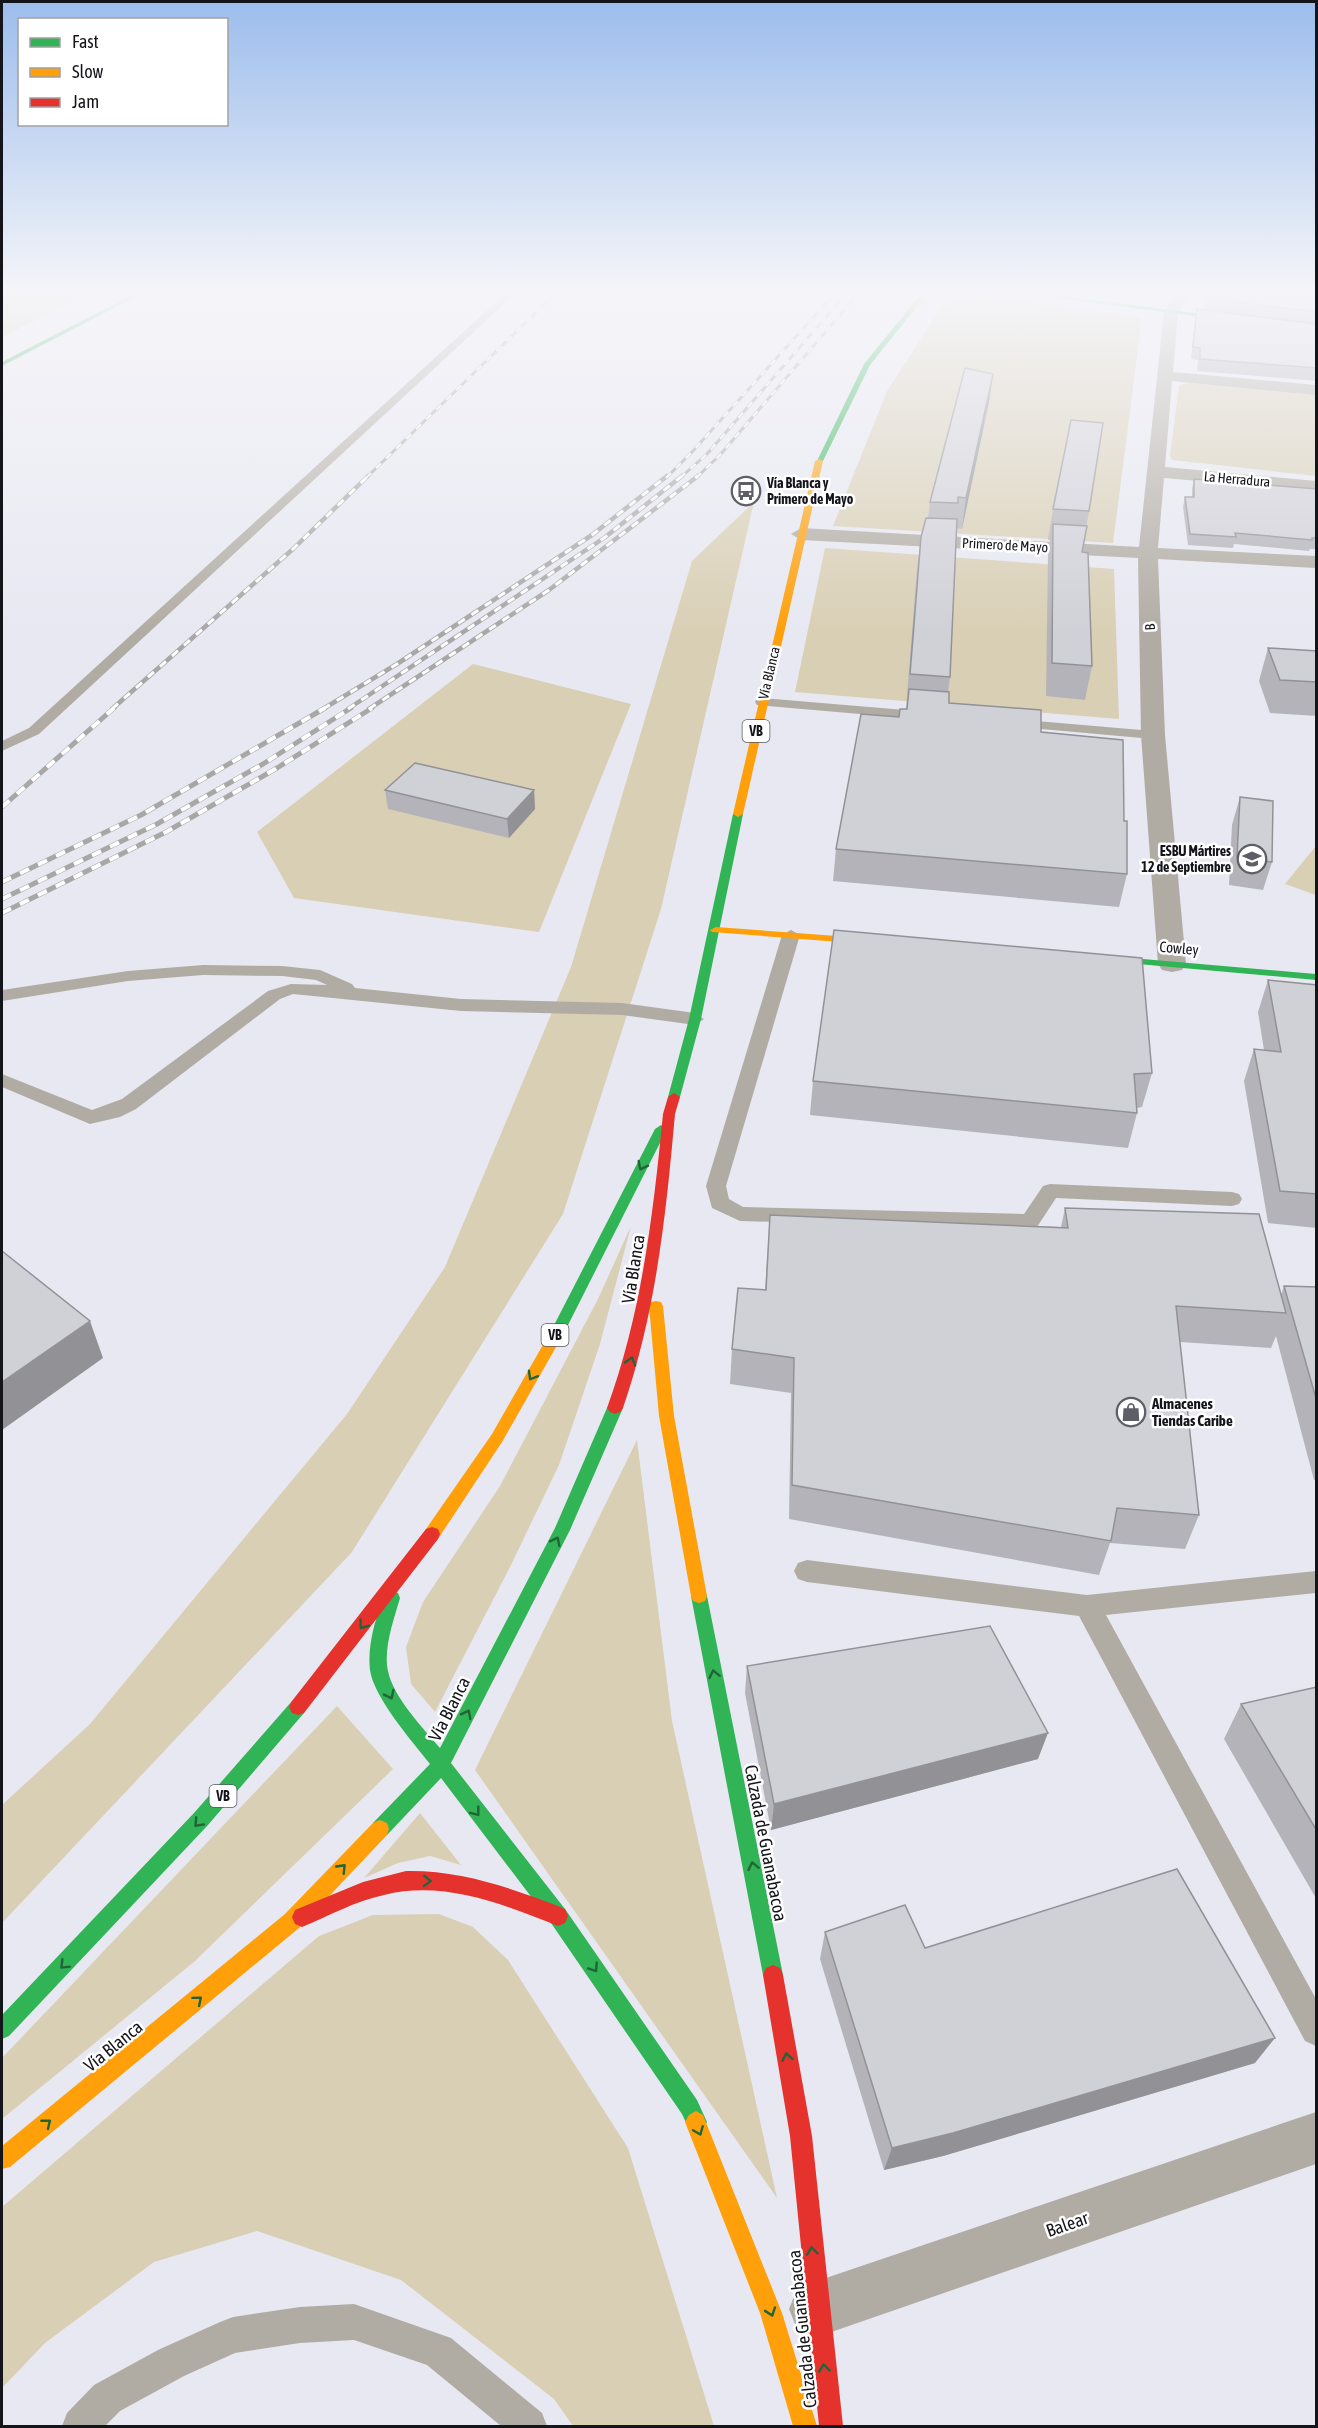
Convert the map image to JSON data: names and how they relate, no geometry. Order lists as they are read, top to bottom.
{
  "streets": {
    "main road": [
      "Vía Blanca",
      "VB",
      "Cowley",
      "Calzada de Guanabacoa"
    ],
    "street": [
      "La Herradura",
      "Primero de Mayo",
      "B",
      "Balear"
    ]
  },
  "crossings": [
    ["La Herradura", "B"],
    ["Primero de Mayo", "B"],
    ["Primero de Mayo", "Vía Blanca"],
    ["B", "Cowley"],
    ["Vía Blanca", "Calzada de Guanabacoa"],
    ["Calzada de Guanabacoa", "Balear"]
  ],
  "places": {
    "bus stop": ["Vía Blanca y Primero de Mayo"],
    "school or university": ["ESBU Mártires 12 de Septiembre"],
    "shop": ["Almacenes Tiendas Caribe"]
  },
  "legend": ["Fast", "Slow", "Jam"]
}
